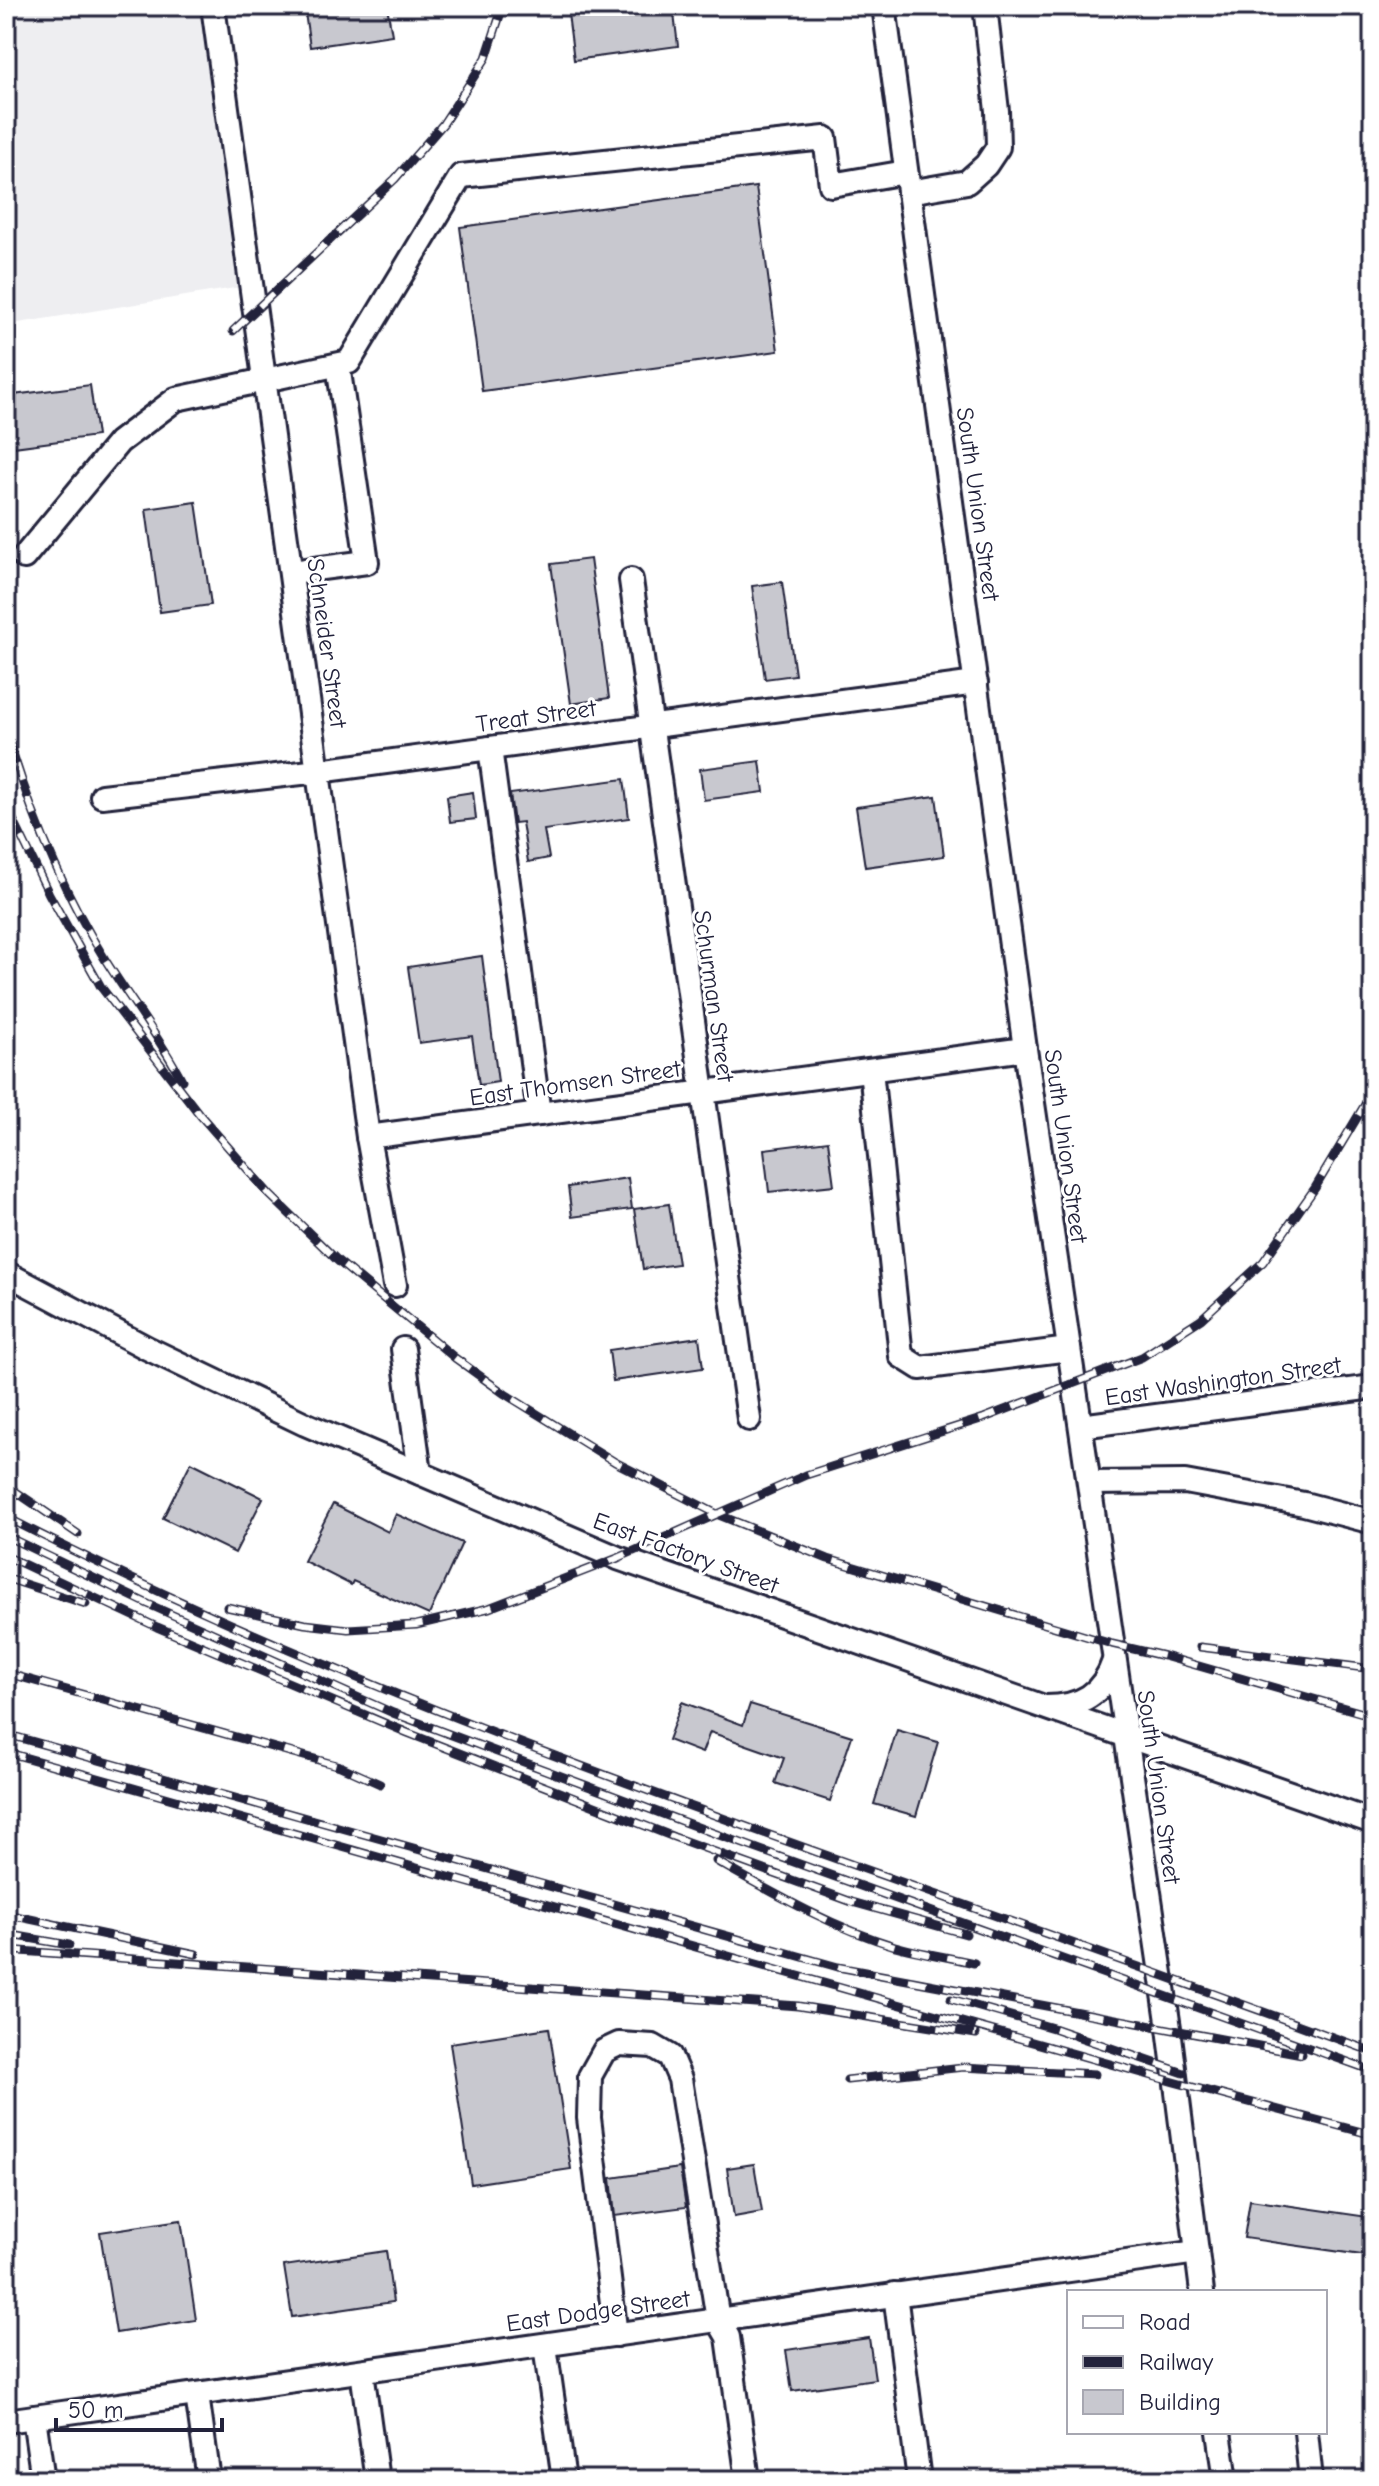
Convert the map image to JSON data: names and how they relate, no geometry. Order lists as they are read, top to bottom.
{
  "streets": {
    "street": [
      "South Union Street",
      "Schneider Street",
      "Treat Street",
      "Schurman Street",
      "East Thomsen Street",
      "East Washington Street",
      "East Factory Street",
      "East Dodge Street"
    ]
  },
  "crossings": [
    ["South Union Street", "Treat Street"],
    ["South Union Street", "East Thomsen Street"],
    ["South Union Street", "East Washington Street"],
    ["South Union Street", "East Factory Street"],
    ["South Union Street", "East Dodge Street"],
    ["Schneider Street", "Treat Street"],
    ["Schneider Street", "East Thomsen Street"],
    ["Treat Street", "Schurman Street"],
    ["Schurman Street", "East Thomsen Street"]
  ],
  "legend": ["Road", "Railway", "Building"],
  "scale_bar": "50 m"
}
